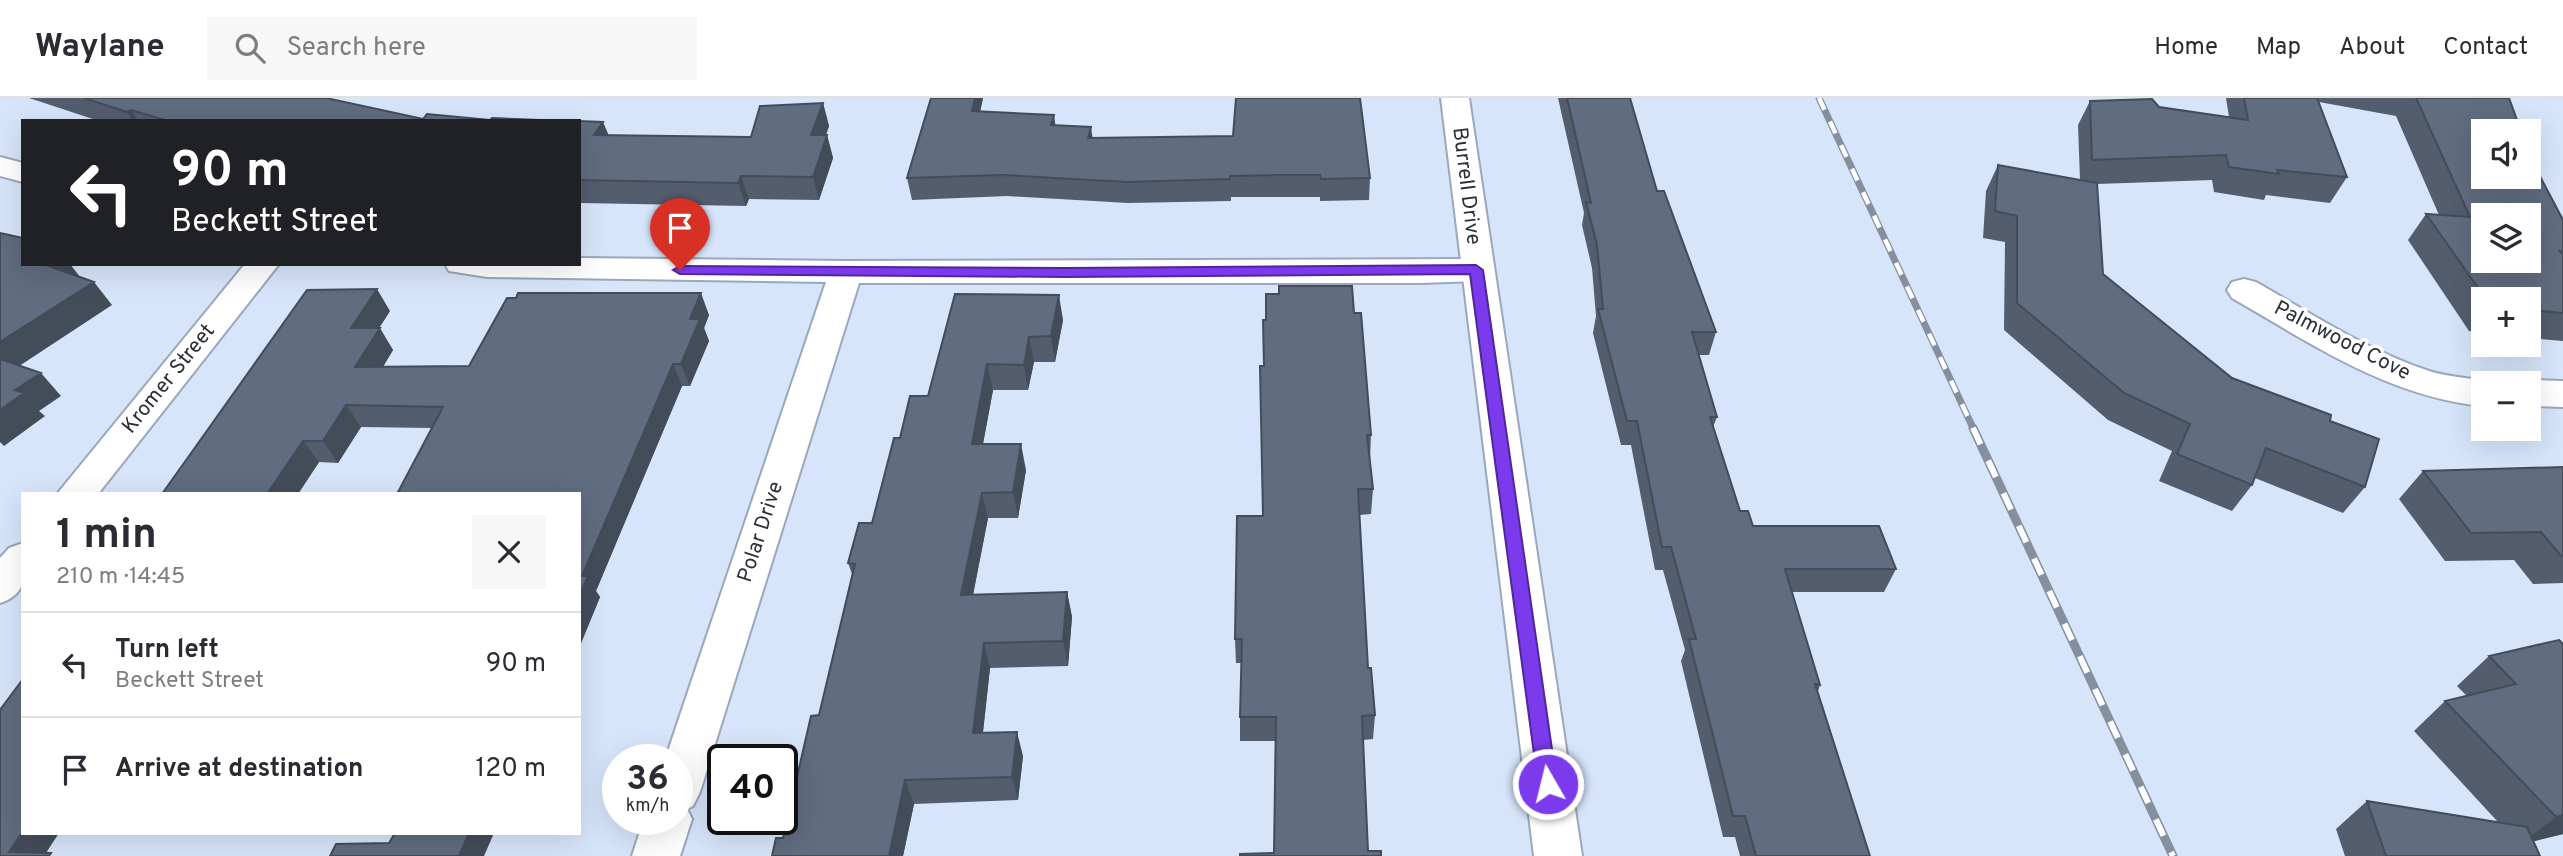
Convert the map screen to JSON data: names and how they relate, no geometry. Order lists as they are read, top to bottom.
{
  "streets": {
    "street": [
      "Burrell Drive",
      "Palmwood Cove",
      "Kromer Street",
      "Polar Drive"
    ]
  },
  "page": {
    "header": "Waylane",
    "search": "Search here",
    "nav": [
      "Home",
      "Map",
      "About",
      "Contact"
    ],
    "map_buttons": ["+", "−"],
    "turn": ["90 m", "Beckett Street"],
    "heading": ["1 min", "210 m · 14:45"],
    "list": [
      {
        "name": "Turn left",
        "note": "Beckett Street",
        "value": "90 m"
      },
      {
        "name": "Arrive at destination",
        "value": "120 m"
      }
    ],
    "speed": "36 km/h",
    "limit": "40"
  }
}
